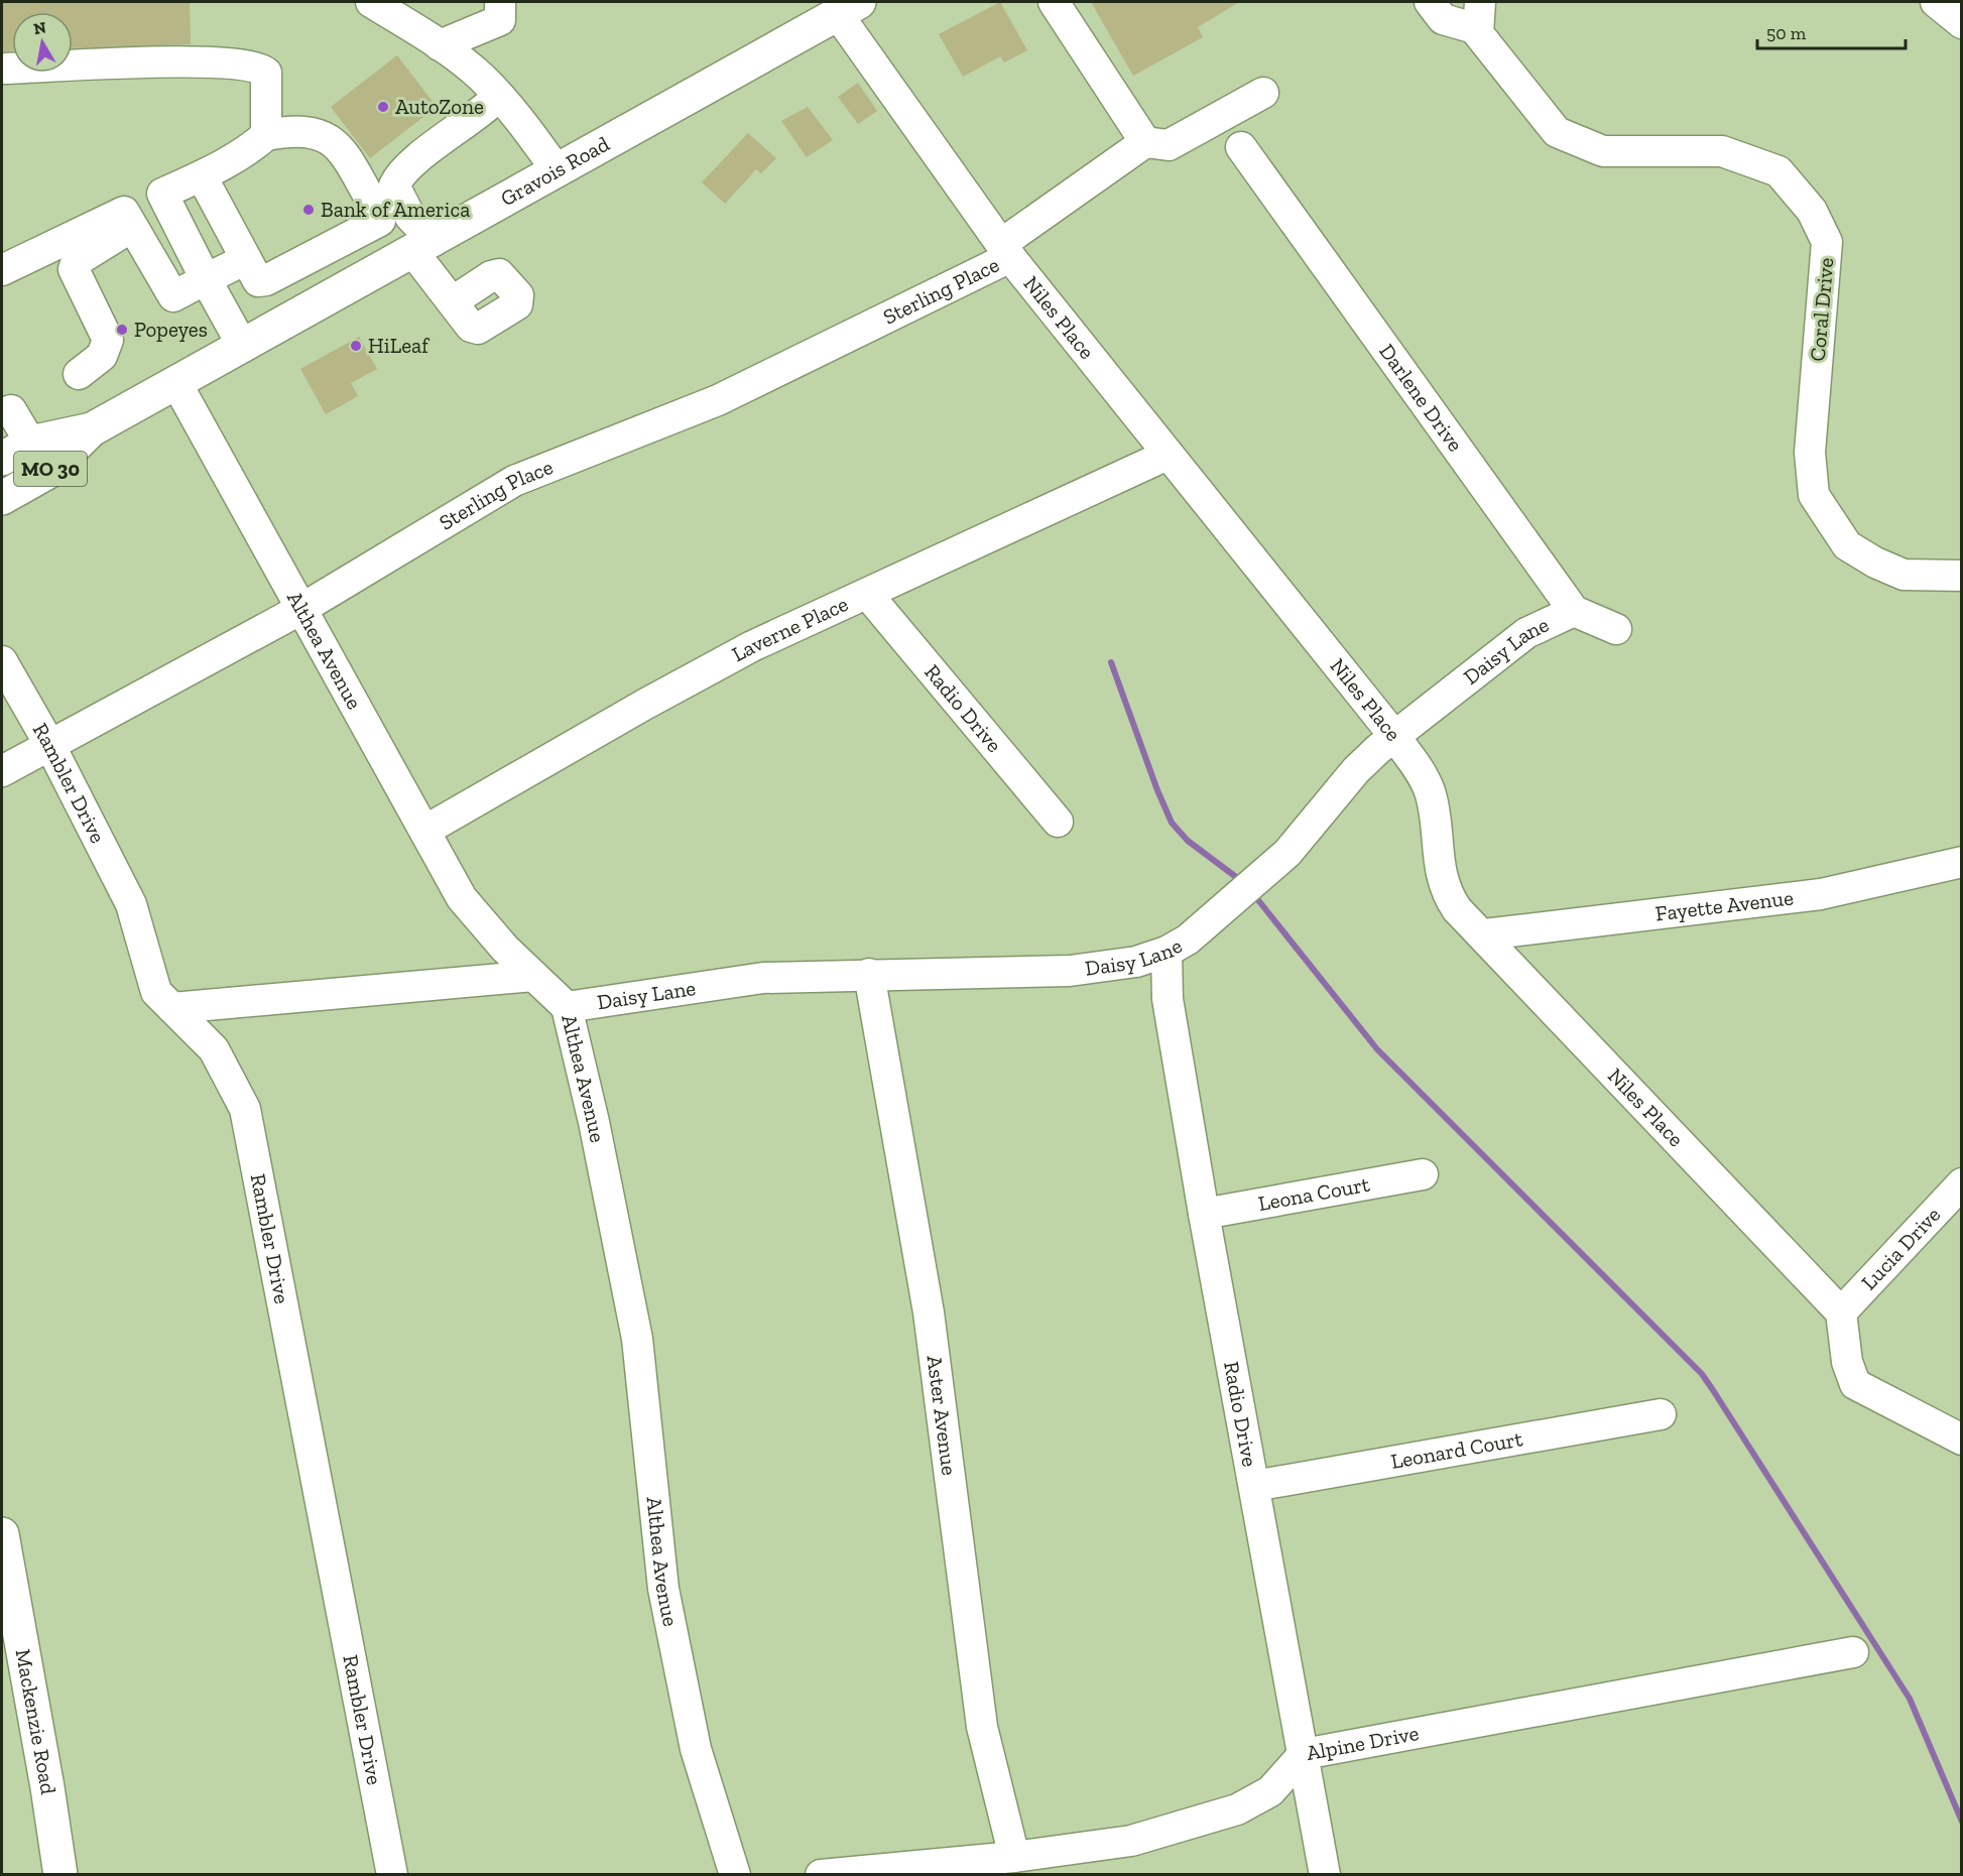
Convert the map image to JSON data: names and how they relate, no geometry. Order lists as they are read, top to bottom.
{
  "streets": {
    "main road": ["Gravois Road", "MO 30", "Mackenzie Road"],
    "street": [
      "Sterling Place",
      "Coral Drive",
      "Niles Place",
      "Darlene Drive",
      "Laverne Place",
      "Althea Avenue",
      "Daisy Lane",
      "Radio Drive",
      "Rambler Drive",
      "Fayette Avenue",
      "Leona Court",
      "Lucia Drive",
      "Aster Avenue",
      "Leonard Court",
      "Alpine Drive"
    ]
  },
  "crossings": [
    ["Gravois Road", "Niles Place"],
    ["Gravois Road", "Althea Avenue"],
    ["Sterling Place", "Niles Place"],
    ["Sterling Place", "Althea Avenue"],
    ["Sterling Place", "Rambler Drive"],
    ["Niles Place", "Laverne Place"],
    ["Niles Place", "Daisy Lane"],
    ["Niles Place", "Fayette Avenue"],
    ["Niles Place", "Lucia Drive"],
    ["Darlene Drive", "Daisy Lane"],
    ["Laverne Place", "Althea Avenue"],
    ["Laverne Place", "Radio Drive"],
    ["Althea Avenue", "Daisy Lane"],
    ["Daisy Lane", "Radio Drive"],
    ["Daisy Lane", "Aster Avenue"],
    ["Radio Drive", "Leona Court"],
    ["Radio Drive", "Leonard Court"],
    ["Radio Drive", "Alpine Drive"],
    ["Aster Avenue", "Alpine Drive"]
  ],
  "places": [
    "AutoZone",
    "Bank of America",
    "Popeyes",
    "HiLeaf"
  ],
  "scale_bar": "50 m",
  "north": "top"
}
